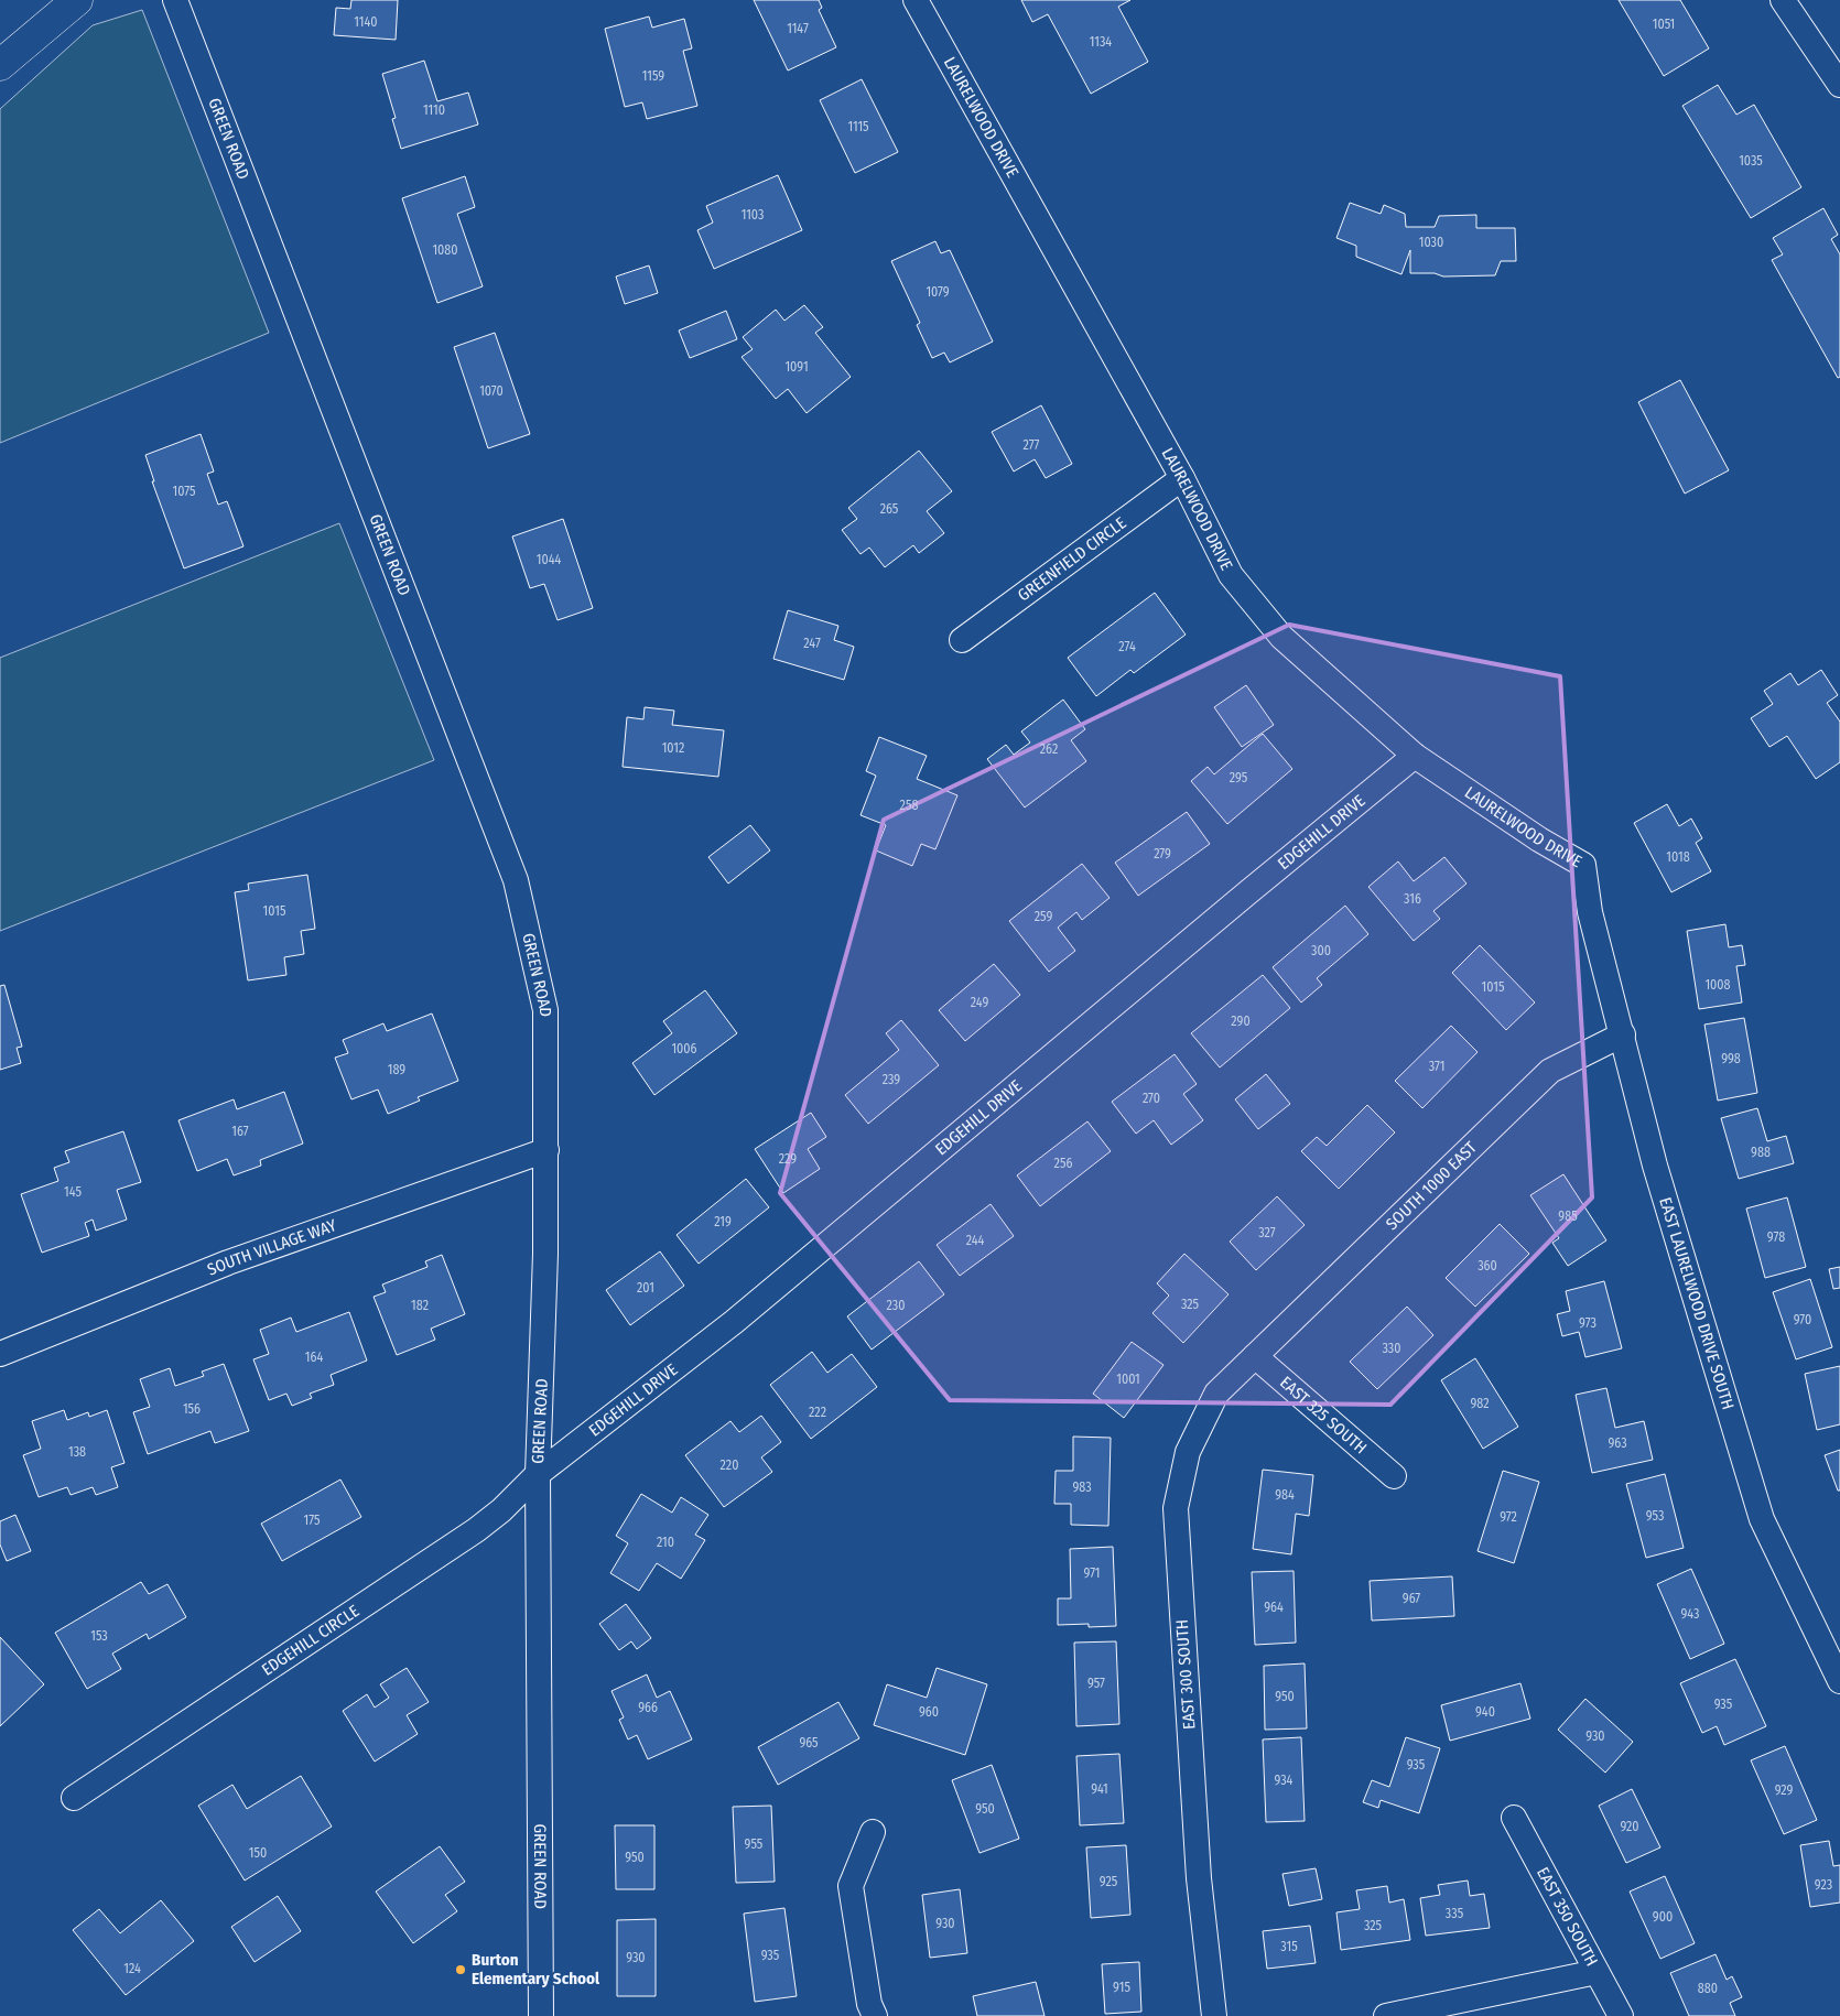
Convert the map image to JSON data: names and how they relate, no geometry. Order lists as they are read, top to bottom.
{
  "streets": {
    "street": [
      "LAURELWOOD DRIVE",
      "GREEN ROAD",
      "GREENFIELD CIRCLE",
      "EDGEHILL DRIVE",
      "SOUTH 1000 EAST",
      "SOUTH VILLAGE WAY",
      "EAST LAURELWOOD DRIVE SOUTH",
      "EAST 325 SOUTH",
      "EDGEHILL CIRCLE",
      "EAST 300 SOUTH",
      "EAST 350 SOUTH"
    ]
  },
  "crossings": [
    ["LAURELWOOD DRIVE", "GREENFIELD CIRCLE"],
    ["LAURELWOOD DRIVE", "EDGEHILL DRIVE"],
    ["LAURELWOOD DRIVE", "EAST LAURELWOOD DRIVE SOUTH"],
    ["GREEN ROAD", "EDGEHILL DRIVE"],
    ["GREEN ROAD", "SOUTH VILLAGE WAY"],
    ["GREEN ROAD", "EDGEHILL CIRCLE"],
    ["EDGEHILL DRIVE", "EDGEHILL CIRCLE"],
    ["SOUTH 1000 EAST", "EAST LAURELWOOD DRIVE SOUTH"],
    ["SOUTH 1000 EAST", "EAST 325 SOUTH"],
    ["SOUTH 1000 EAST", "EAST 300 SOUTH"],
    ["EAST 325 SOUTH", "EAST 300 SOUTH"]
  ],
  "places": ["Burton Elementary School"],
  "house_numbers": [
    "1140",
    "1051",
    "1147",
    "1134",
    "1159",
    "1110",
    "1115",
    "1035",
    "1103",
    "1030",
    "1080",
    "1079",
    "1091",
    "1070",
    "277",
    "1075",
    "265",
    "1044",
    "247",
    "274",
    "1012",
    "262",
    "295",
    "258",
    "279",
    "1018",
    "316",
    "1015",
    "259",
    "300",
    "1008",
    "1015",
    "249",
    "290",
    "1006",
    "998",
    "371",
    "189",
    "239",
    "270",
    "167",
    "988",
    "229",
    "256",
    "145",
    "985",
    "219",
    "327",
    "978",
    "244",
    "360",
    "201",
    "325",
    "182",
    "230",
    "970",
    "973",
    "330",
    "164",
    "1001",
    "982",
    "156",
    "222",
    "963",
    "138",
    "220",
    "983",
    "984",
    "953",
    "972",
    "175",
    "210",
    "971",
    "967",
    "964",
    "943",
    "153",
    "957",
    "950",
    "935",
    "966",
    "960",
    "940",
    "930",
    "965",
    "935",
    "934",
    "941",
    "929",
    "950",
    "920",
    "955",
    "150",
    "950",
    "925",
    "923",
    "335",
    "900",
    "930",
    "325",
    "315",
    "935",
    "930",
    "124",
    "915",
    "880"
  ]
}
